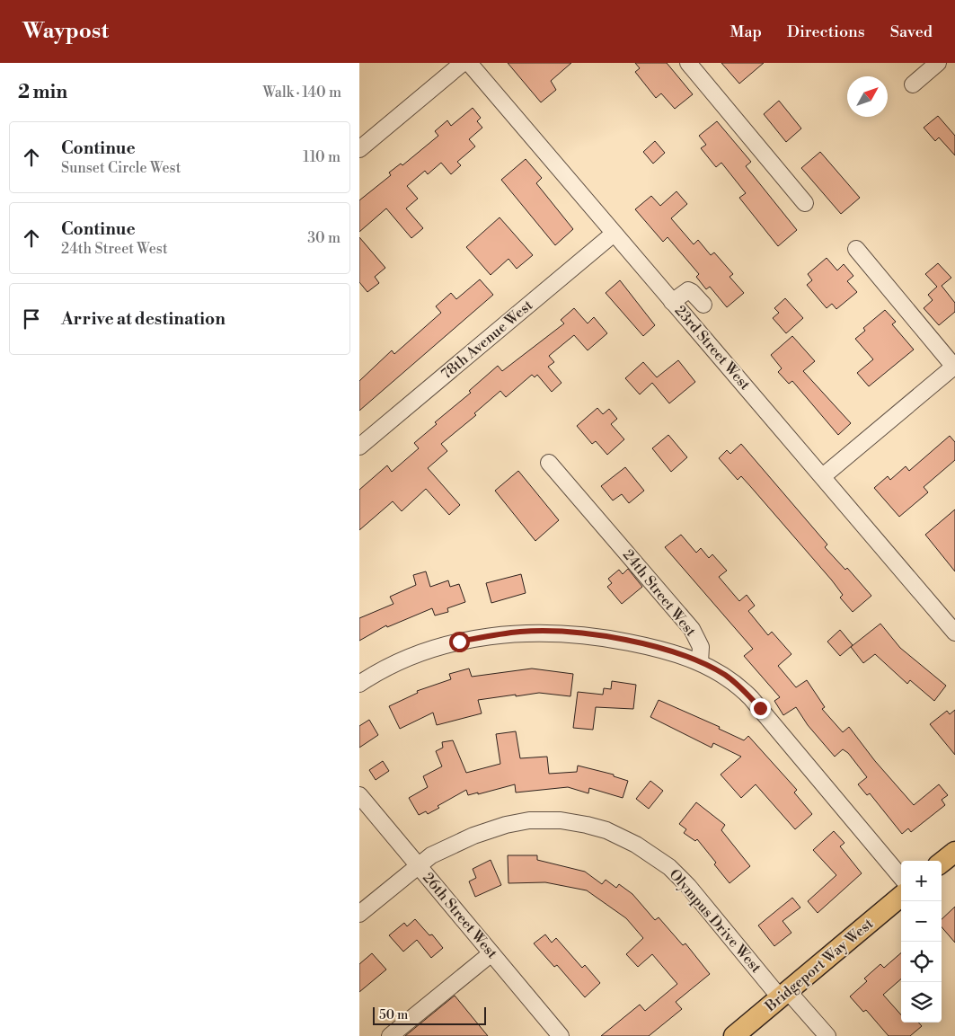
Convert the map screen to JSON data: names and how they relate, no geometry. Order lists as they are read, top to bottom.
{
  "streets": {
    "main road": ["Bridgeport Way West"],
    "street": [
      "78th Avenue West",
      "23rd Street West",
      "24th Street West",
      "26th Street West",
      "Olympus Drive West"
    ]
  },
  "crossings": [
    ["78th Avenue West", "23rd Street West"],
    ["26th Street West", "Olympus Drive West"],
    ["Olympus Drive West", "Bridgeport Way West"]
  ],
  "scale_bar": "50 m",
  "north": "top right",
  "page": {
    "header": "Waypost",
    "nav": ["Map", "Directions", "Saved"],
    "heading": ["2 min", "Walk · 140 m"],
    "list": [
      ["Continue", "Sunset Circle West", "110 m"],
      ["Continue", "24th Street West", "30 m"],
      "Arrive at destination"
    ],
    "map_buttons": ["+", "−"],
    "scale": "50 m"
  }
}
